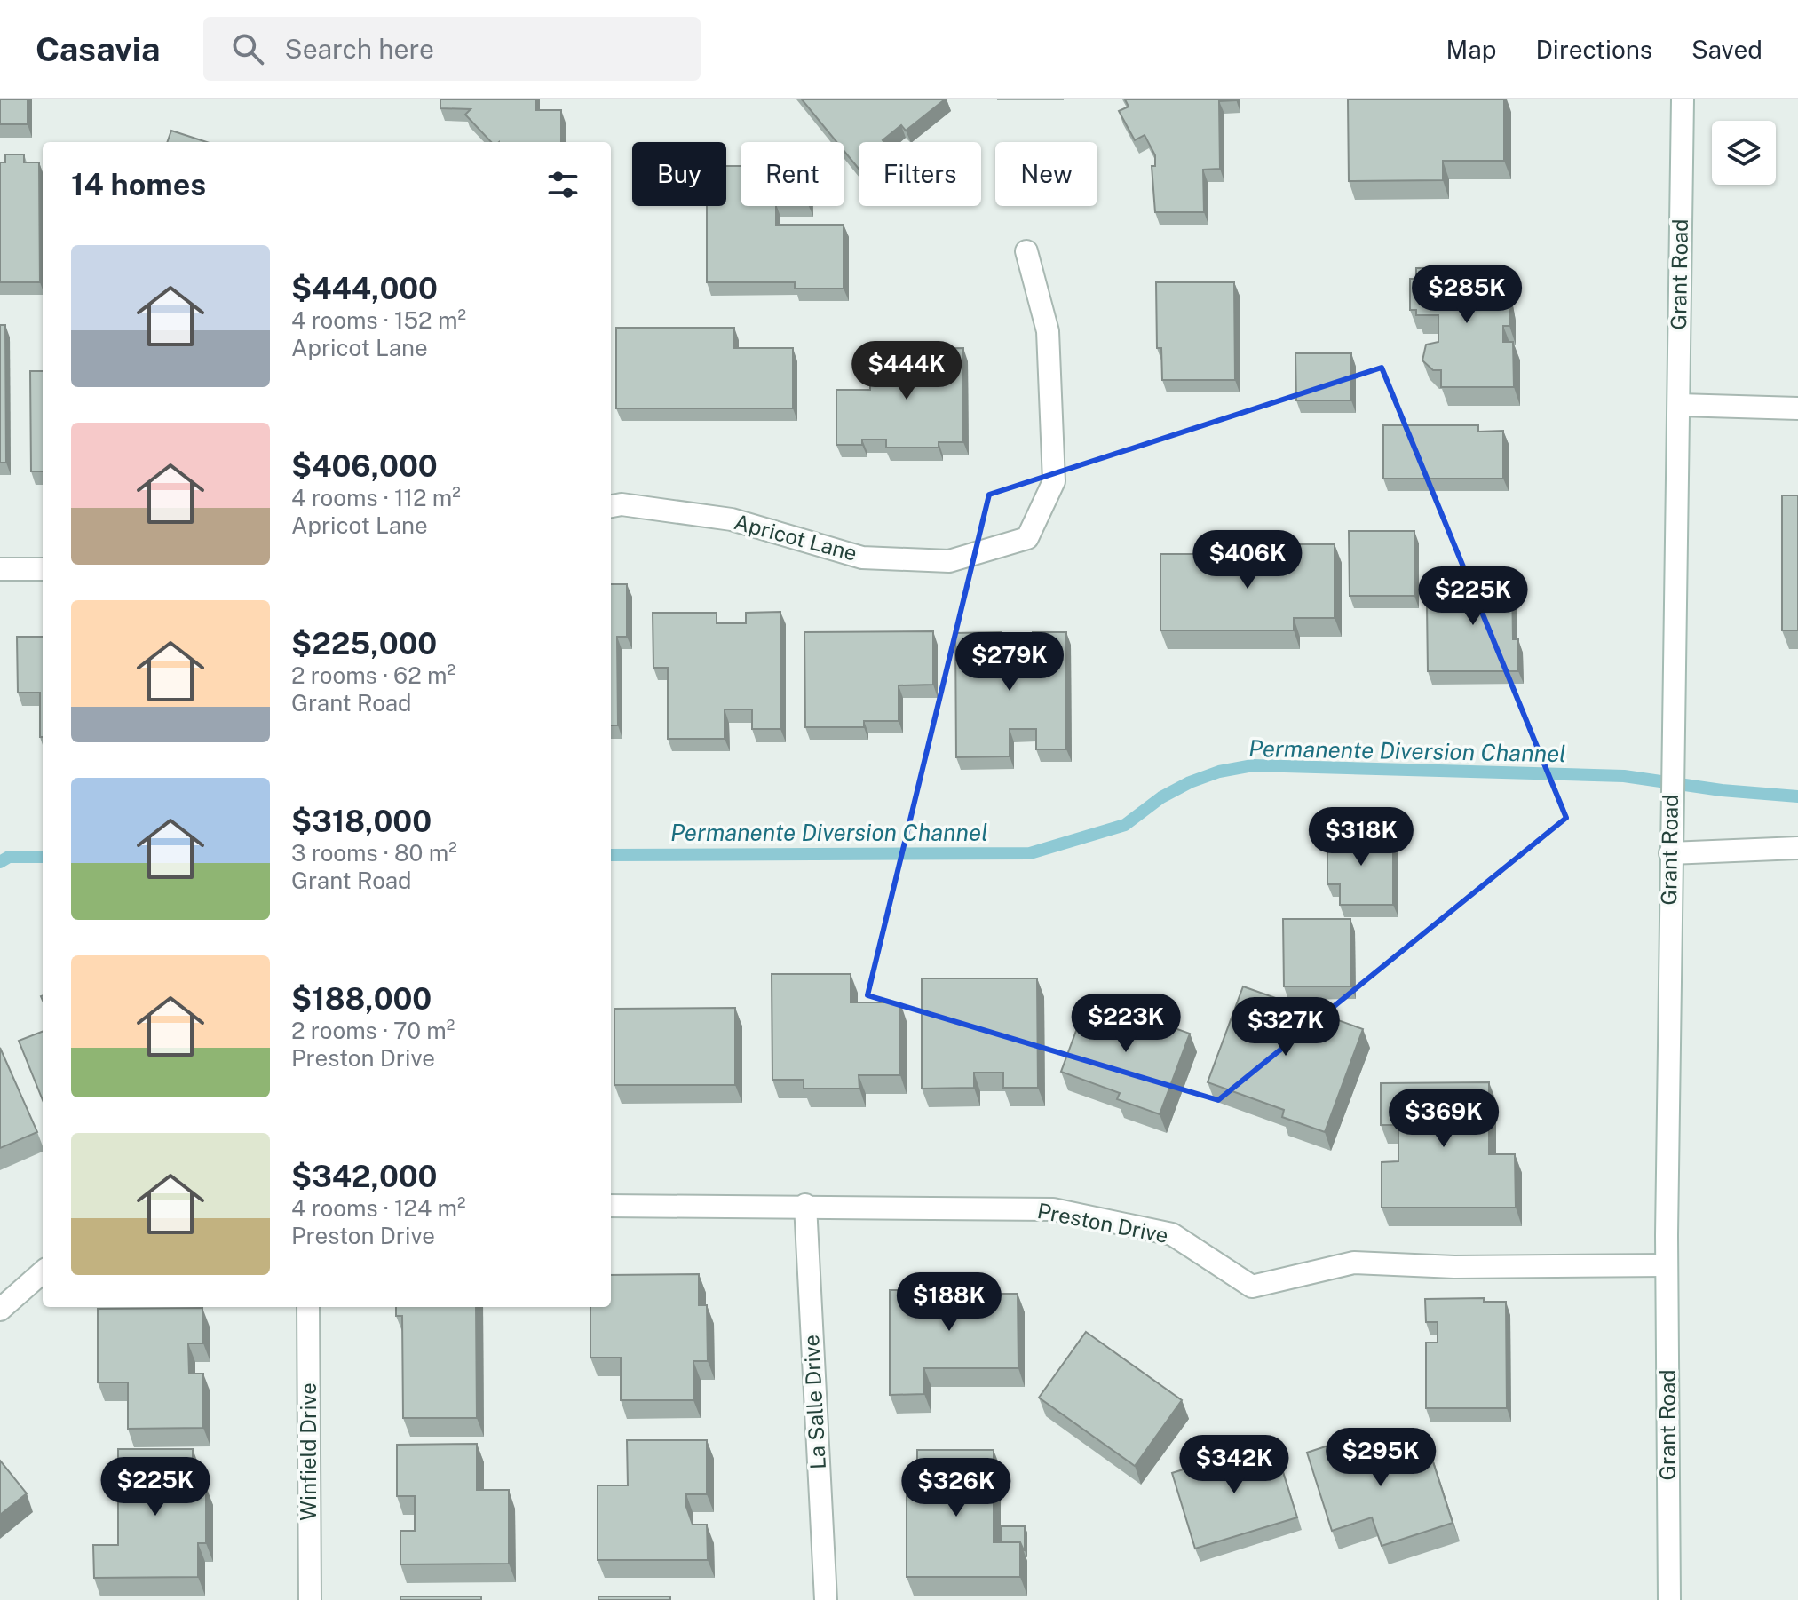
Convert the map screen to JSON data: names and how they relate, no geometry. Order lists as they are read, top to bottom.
{
  "streets": {
    "street": [
      "Grant Road",
      "Apricot Lane",
      "Preston Drive",
      "La Salle Drive",
      "Winfield Drive"
    ]
  },
  "crossings": [
    ["Grant Road", "Preston Drive"],
    ["Preston Drive", "La Salle Drive"]
  ],
  "water": ["Permanente Diversion Channel"],
  "page": {
    "header": "Casavia",
    "search": "Search here",
    "nav": ["Map", "Directions", "Saved"],
    "chip": [
      "Buy",
      "Rent",
      "Filters",
      "New"
    ],
    "heading": "14 homes",
    "list": [
      {
        "name": "$444,000",
        "note": "4 rooms · 152 m² · Apricot Lane"
      },
      {
        "name": "$406,000",
        "note": "4 rooms · 112 m² · Apricot Lane"
      },
      {
        "name": "$225,000",
        "note": "2 rooms · 62 m² · Grant Road"
      },
      {
        "name": "$318,000",
        "note": "3 rooms · 80 m² · Grant Road"
      },
      {
        "name": "$188,000",
        "note": "2 rooms · 70 m² · Preston Drive"
      },
      {
        "name": "$342,000",
        "note": "4 rooms · 124 m² · Preston Drive"
      }
    ],
    "price": [
      "$285K",
      "$444K",
      "$406K",
      "$225K",
      "$279K",
      "$318K",
      "$223K",
      "$327K",
      "$369K",
      "$188K",
      "$295K",
      "$342K",
      "$225K",
      "$326K"
    ]
  }
}
